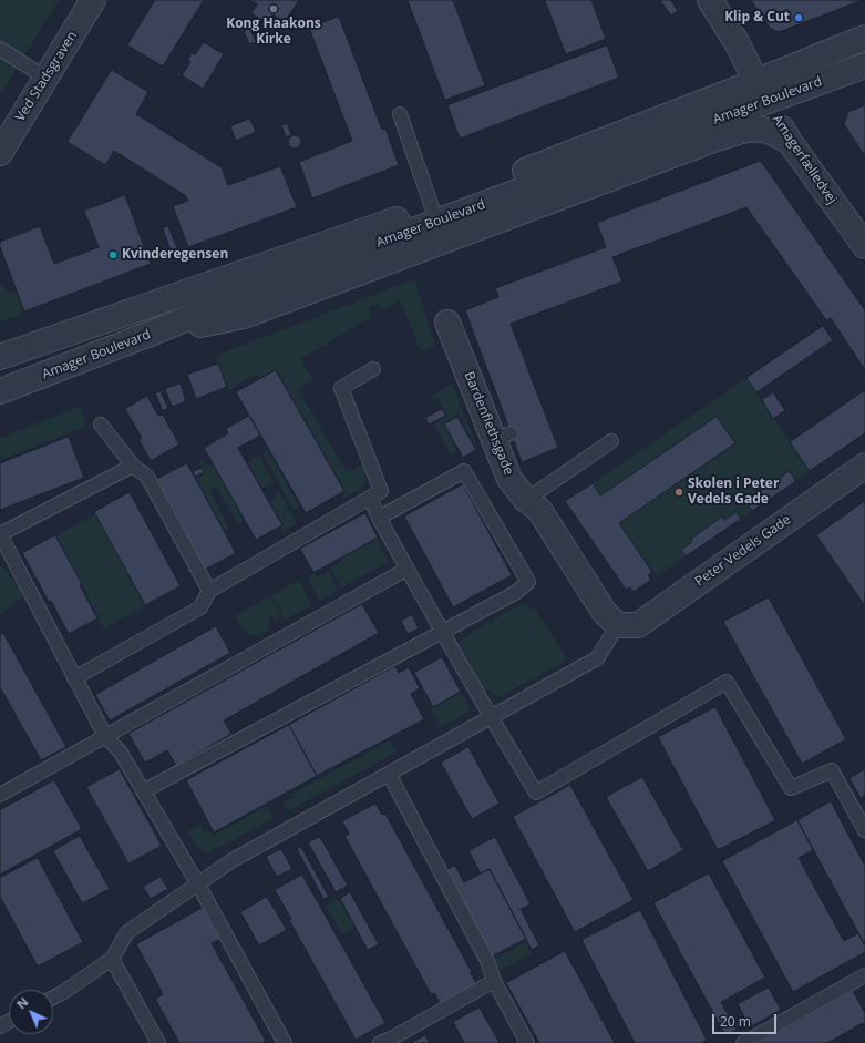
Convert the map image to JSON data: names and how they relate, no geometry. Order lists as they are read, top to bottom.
{
  "streets": {
    "street": [
      "Ved Stadsgraven",
      "Amager Boulevard",
      "Amagerfælledvej",
      "Bardenflethsgade",
      "Peter Vedels Gade"
    ]
  },
  "crossings": [
    ["Amager Boulevard", "Amagerfælledvej"],
    ["Bardenflethsgade", "Peter Vedels Gade"]
  ],
  "places": [
    "Kong Haakons Kirke",
    "Klip & Cut",
    "Kvinderegensen",
    "Skolen i Peter Vedels Gade"
  ],
  "scale_bar": "20 m",
  "north": "top left"
}
